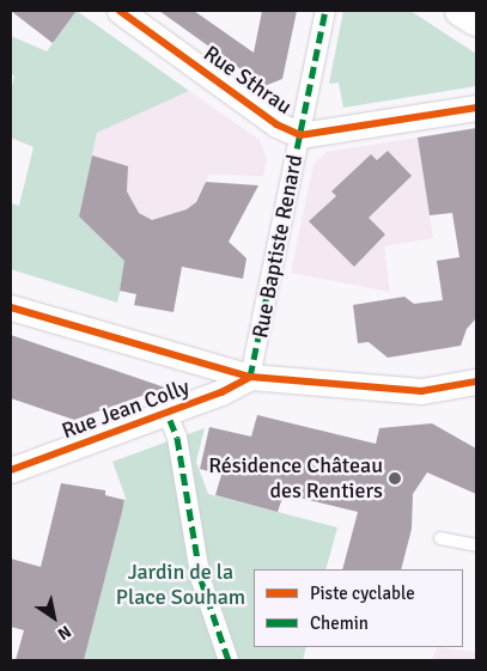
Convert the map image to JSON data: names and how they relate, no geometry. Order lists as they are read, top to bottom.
{
  "streets": {
    "street": ["Rue Sthrau", "Rue Baptiste Renard", "Rue Jean Colly"]
  },
  "crossings": [
    ["Rue Sthrau", "Rue Baptiste Renard"],
    ["Rue Baptiste Renard", "Rue Jean Colly"]
  ],
  "parks": ["Jardin de la Place Souham"],
  "places": ["Résidence Château des Rentiers"],
  "legend": ["Piste cyclable", "Chemin"],
  "north": "bottom right"
}
